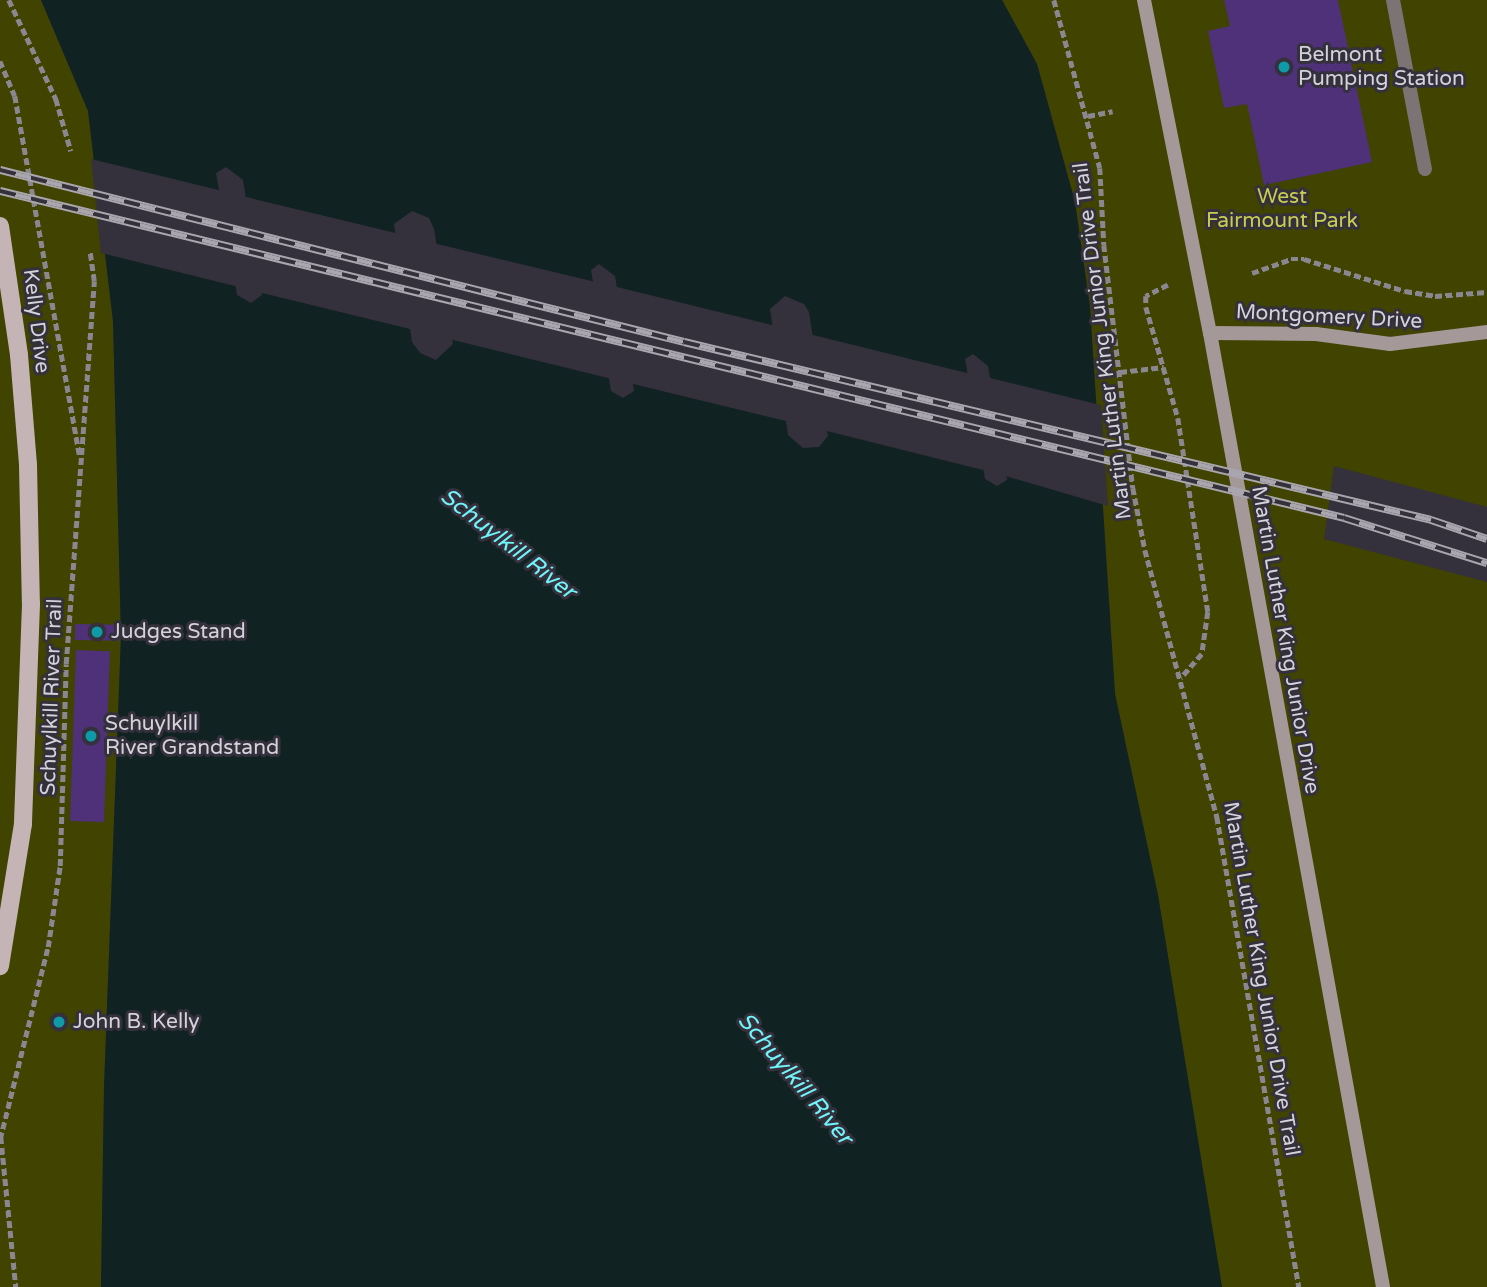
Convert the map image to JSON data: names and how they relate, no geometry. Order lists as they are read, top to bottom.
{
  "streets": {
    "main road": ["Montgomery Drive", "Kelly Drive", "Martin Luther King Junior Drive"],
    "path": ["Martin Luther King Junior Drive Trail", "Schuylkill River Trail"]
  },
  "crossings": [
    ["Montgomery Drive", "Martin Luther King Junior Drive"]
  ],
  "water": ["Schuylkill River"],
  "parks": ["West Fairmount Park"],
  "places": [
    "Belmont Pumping Station",
    "Judges Stand",
    "Schuylkill River Grandstand",
    "John B. Kelly"
  ]
}
